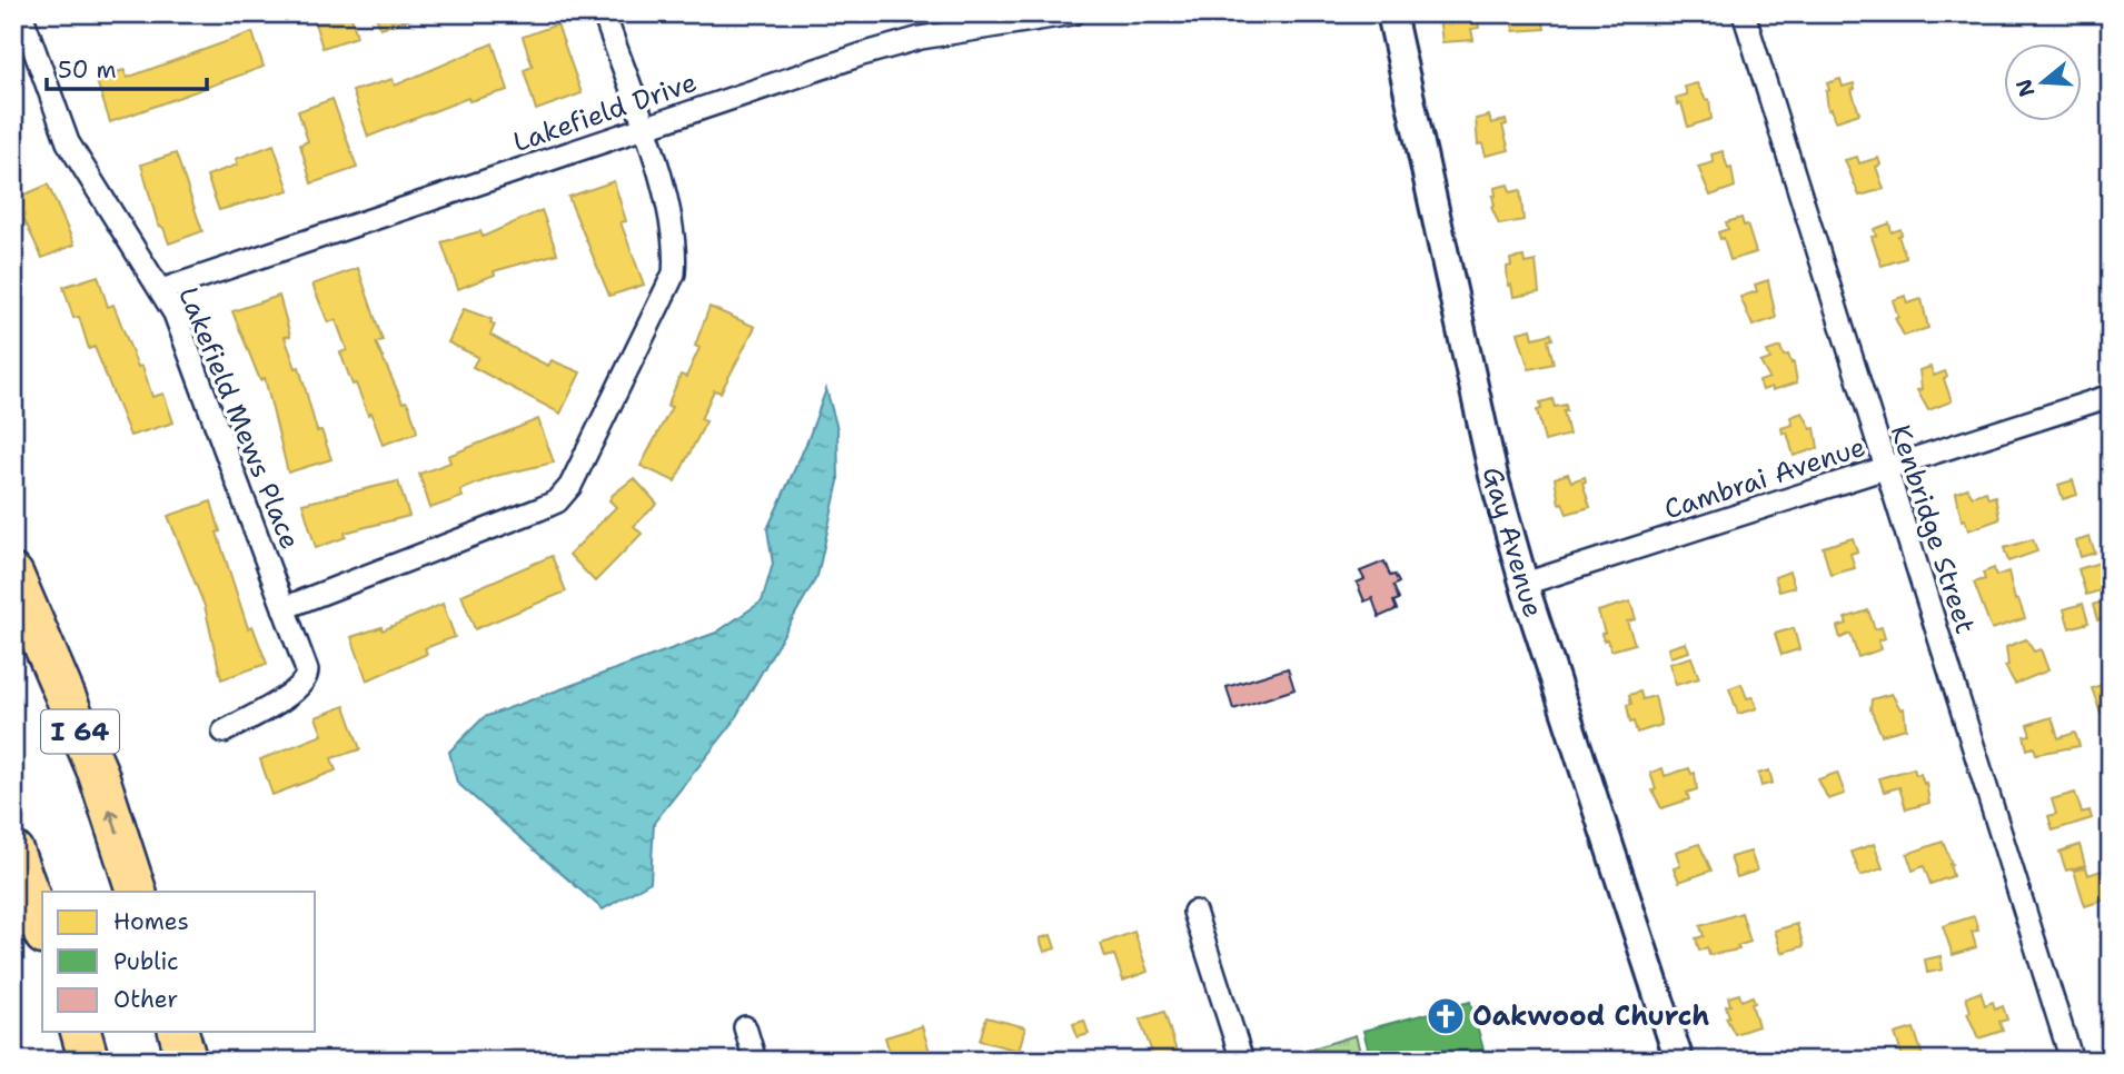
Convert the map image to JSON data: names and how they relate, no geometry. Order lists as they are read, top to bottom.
{
  "streets": {
    "highway": ["I 64"],
    "street": [
      "Lakefield Drive",
      "Lakefield Mews Place",
      "Cambrai Avenue",
      "Kenbridge Street",
      "Gay Avenue"
    ]
  },
  "crossings": [
    ["Lakefield Drive", "Lakefield Mews Place"],
    ["Cambrai Avenue", "Kenbridge Street"],
    ["Cambrai Avenue", "Gay Avenue"]
  ],
  "places": {
    "church": ["Oakwood Church"]
  },
  "legend": ["Homes", "Public", "Other"],
  "scale_bar": "50 m",
  "north": "left"
}
